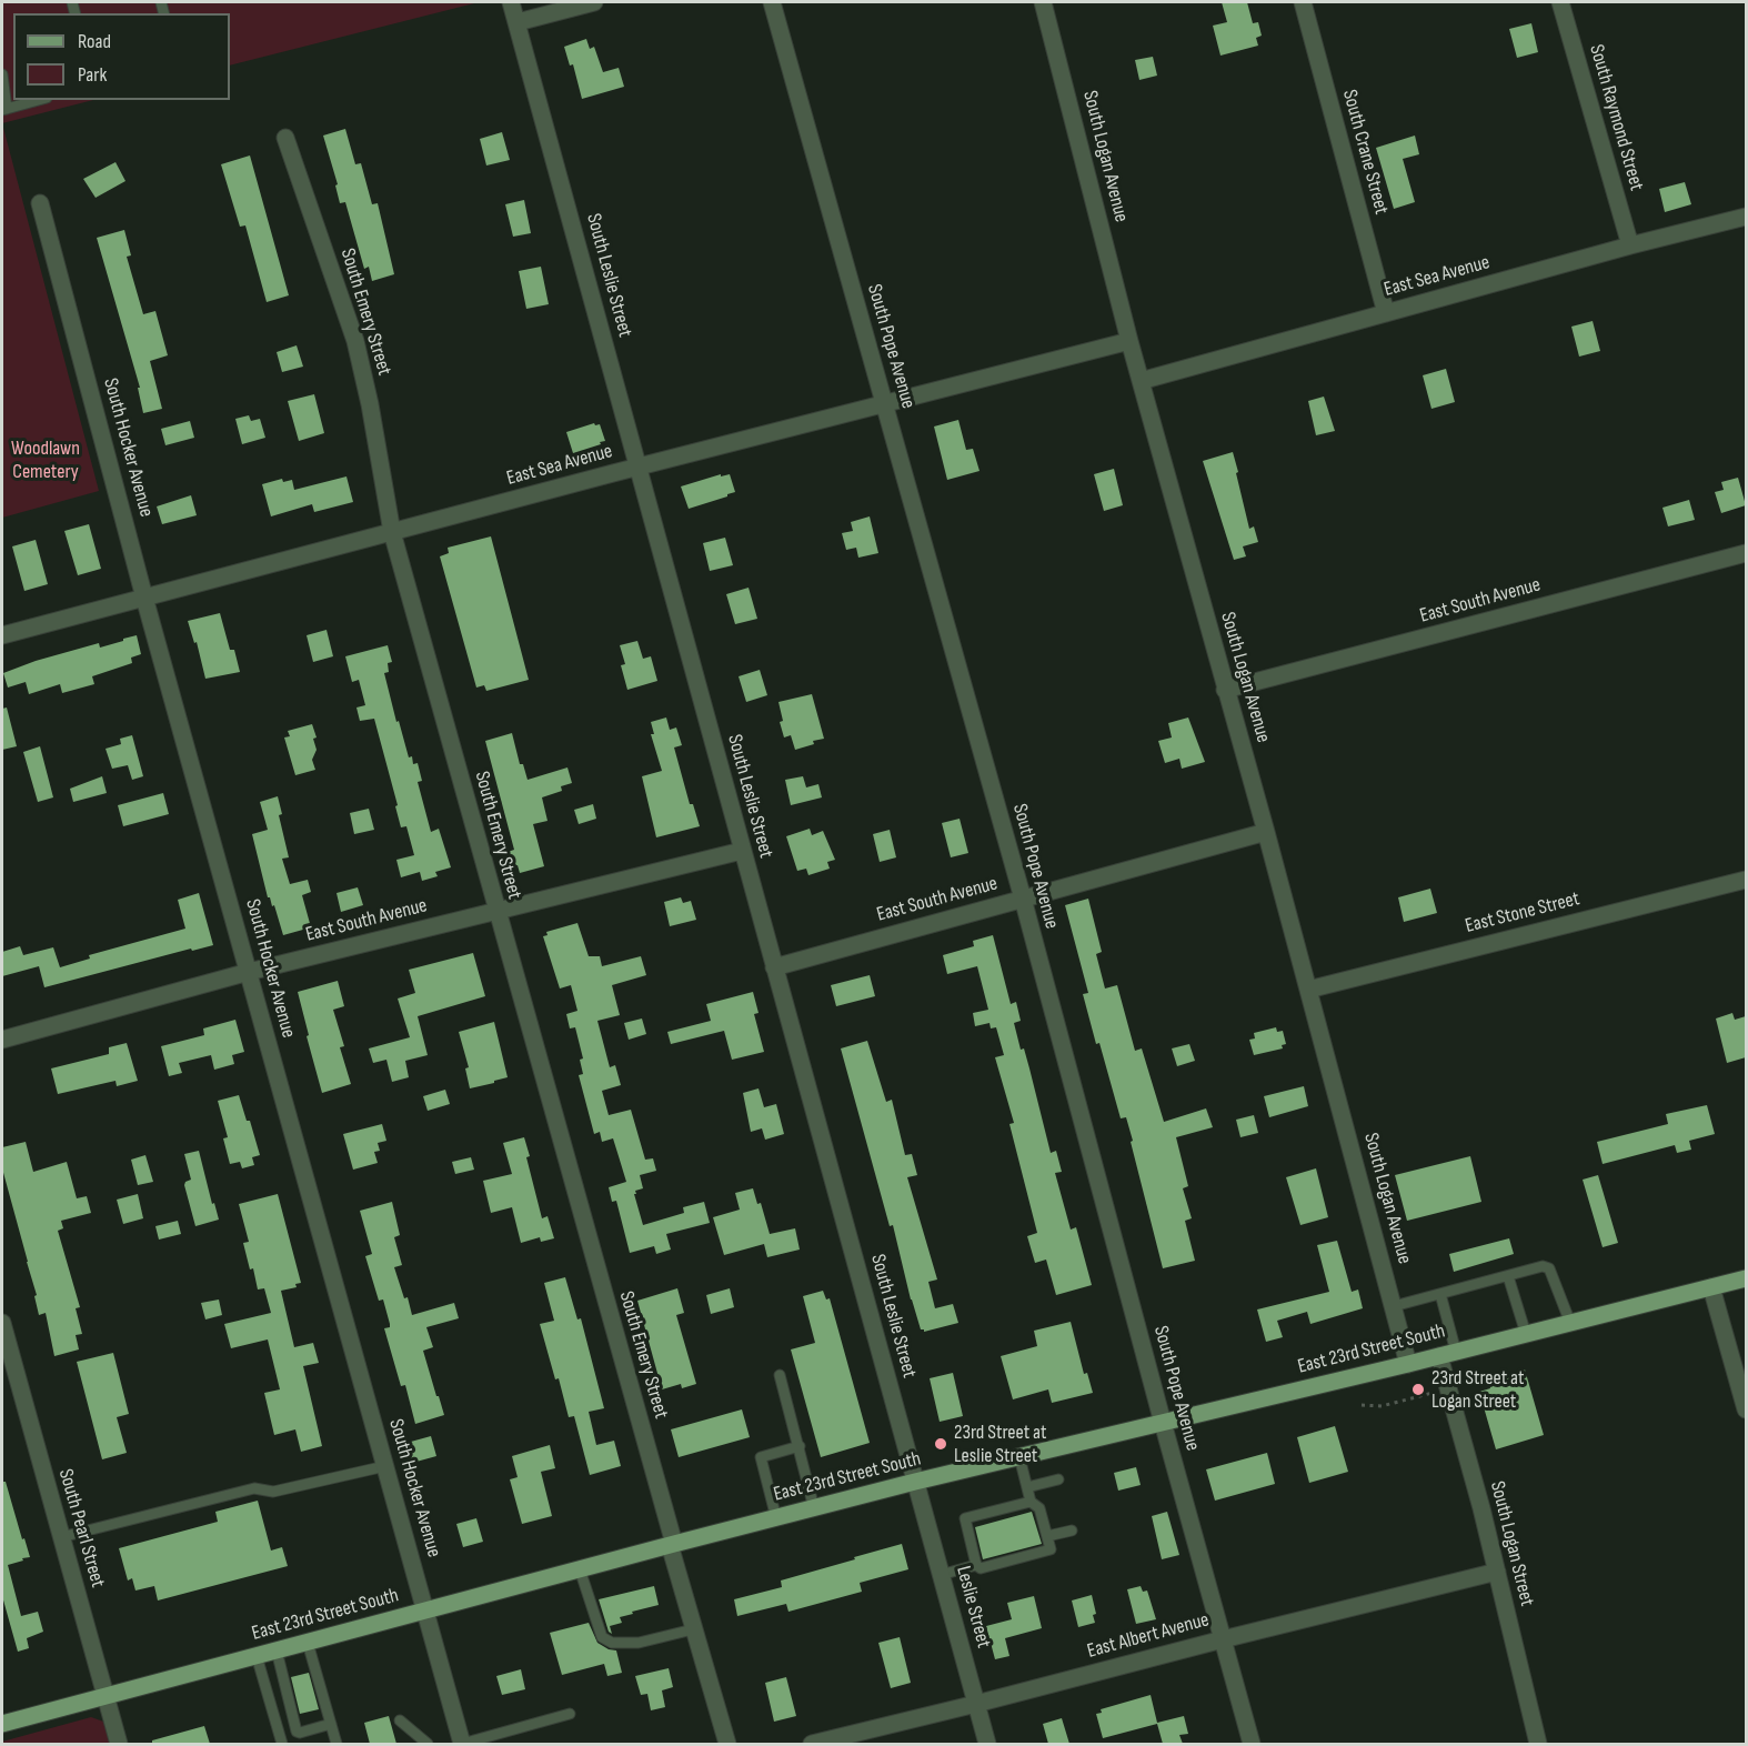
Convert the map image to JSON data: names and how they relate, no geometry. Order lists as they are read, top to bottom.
{
  "streets": {
    "main road": ["East 23rd Street South"],
    "street": [
      "South Raymond Street",
      "South Crane Street",
      "South Logan Avenue",
      "South Leslie Street",
      "East Sea Avenue",
      "South Emery Street",
      "South Pope Avenue",
      "South Hocker Avenue",
      "East South Avenue",
      "East Stone Street",
      "South Pearl Street",
      "South Logan Street",
      "Leslie Street",
      "East Albert Avenue"
    ]
  },
  "crossings": [
    ["South Raymond Street", "East Sea Avenue"],
    ["South Crane Street", "East Sea Avenue"],
    ["South Logan Avenue", "East Sea Avenue"],
    ["South Logan Avenue", "East South Avenue"],
    ["South Logan Avenue", "East Stone Street"],
    ["South Logan Avenue", "East 23rd Street South"],
    ["South Leslie Street", "East Sea Avenue"],
    ["South Leslie Street", "East South Avenue"],
    ["South Leslie Street", "East 23rd Street South"],
    ["South Leslie Street", "Leslie Street"],
    ["East Sea Avenue", "South Emery Street"],
    ["East Sea Avenue", "South Pope Avenue"],
    ["East Sea Avenue", "South Hocker Avenue"],
    ["South Emery Street", "East South Avenue"],
    ["South Emery Street", "East 23rd Street South"],
    ["South Pope Avenue", "East South Avenue"],
    ["South Pope Avenue", "East 23rd Street South"],
    ["South Pope Avenue", "East Albert Avenue"],
    ["South Hocker Avenue", "East South Avenue"],
    ["South Hocker Avenue", "East 23rd Street South"],
    ["East 23rd Street South", "South Pearl Street"],
    ["East 23rd Street South", "South Logan Street"],
    ["East 23rd Street South", "Leslie Street"],
    ["South Logan Street", "East Albert Avenue"],
    ["Leslie Street", "East Albert Avenue"]
  ],
  "parks": ["Woodlawn Cemetery"],
  "places": ["23rd Street at Logan Street", "23rd Street at Leslie Street"],
  "legend": ["Road", "Park"]
}
